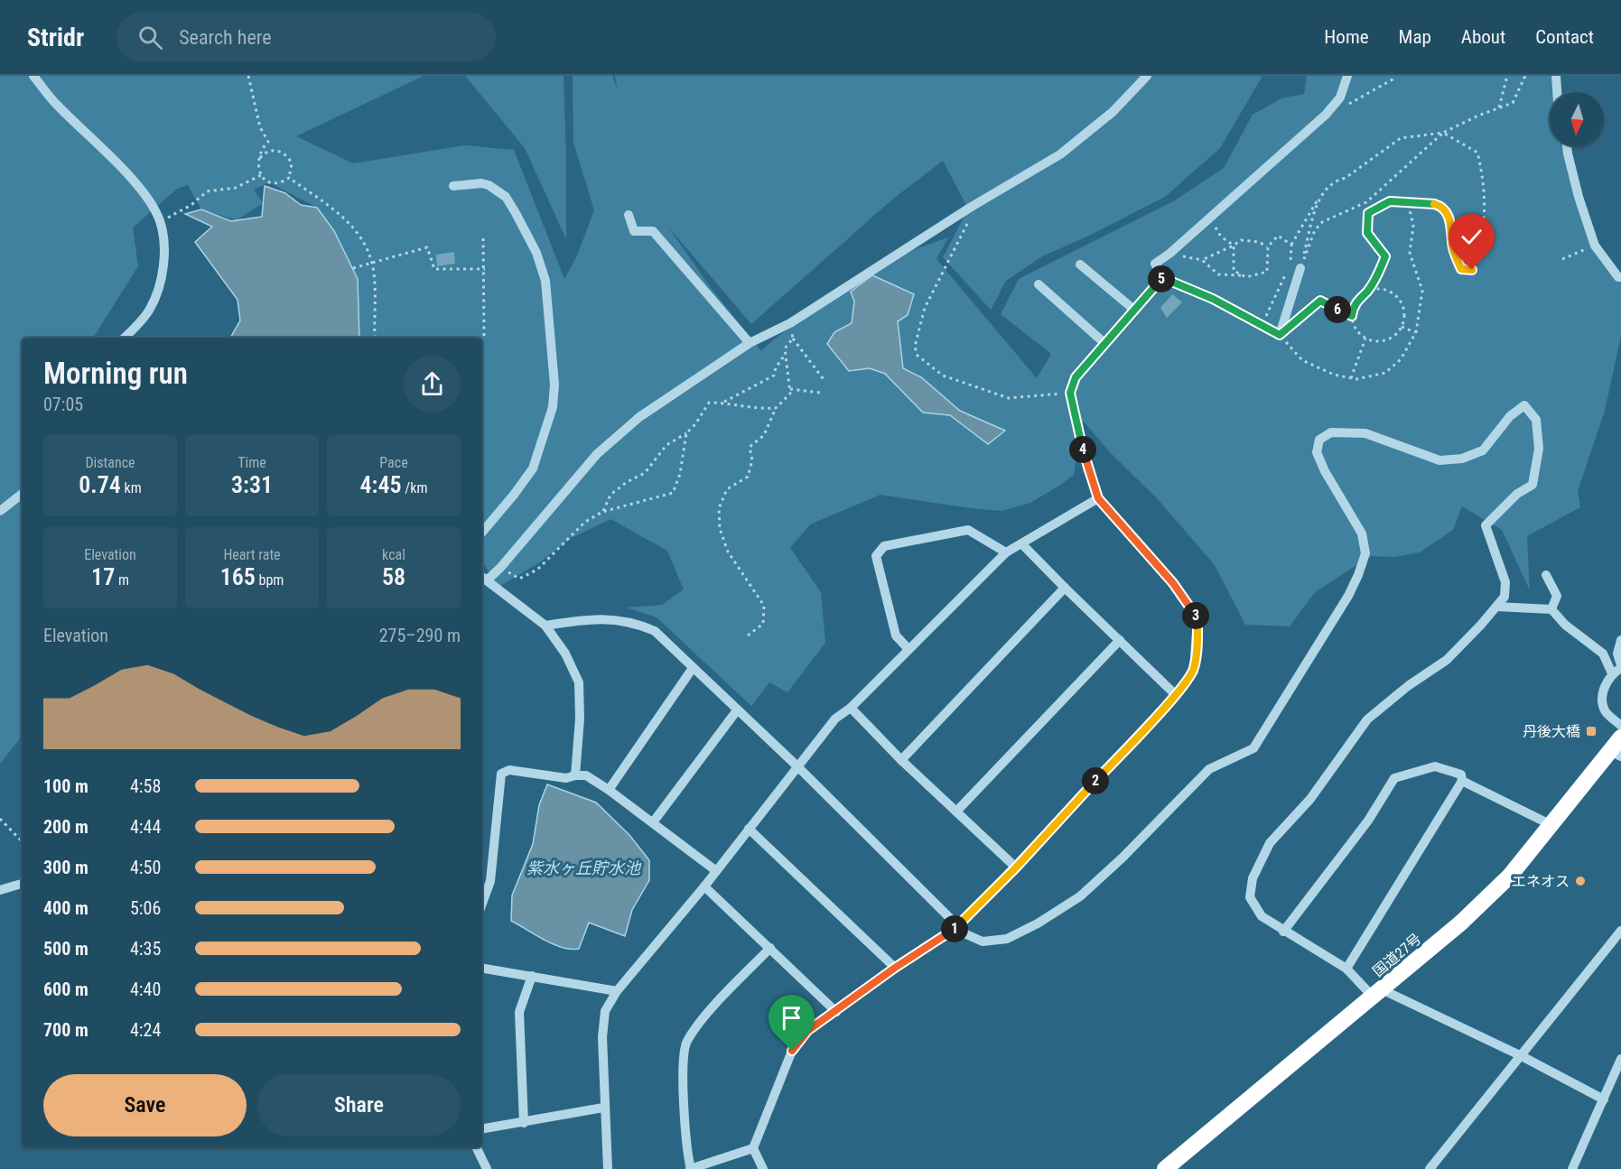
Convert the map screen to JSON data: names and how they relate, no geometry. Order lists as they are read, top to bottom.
{
  "streets": {
    "highway": ["国道27号"]
  },
  "water": ["紫水ヶ丘貯水池"],
  "places": {
    "transit": ["丹後大橋"],
    "other": ["エネオス"]
  },
  "north": "bottom",
  "page": {
    "header": "Stridr",
    "search": "Search here",
    "nav": [
      "Home",
      "Map",
      "About",
      "Contact"
    ],
    "pins": [
      "5",
      "6",
      "4",
      "3",
      "2",
      "1"
    ],
    "heading": ["Morning run", "07:05"],
    "stats": [
      ["Distance", "0.74 km"],
      ["Time", "3:31"],
      ["Pace", "4:45 /km"],
      ["Elevation", "17 m"],
      ["Heart rate", "165 bpm"],
      ["kcal", "58"]
    ],
    "chart": ["Elevation", "275–290 m"],
    "list": [
      {
        "name": "100 m",
        "note": "4:58"
      },
      {
        "name": "200 m",
        "note": "4:44"
      },
      {
        "name": "300 m",
        "note": "4:50"
      },
      {
        "name": "400 m",
        "note": "5:06"
      },
      {
        "name": "500 m",
        "note": "4:35"
      },
      {
        "name": "600 m",
        "note": "4:40"
      },
      {
        "name": "700 m",
        "note": "4:24"
      }
    ],
    "buttons": ["Save", "Share"]
  }
}
